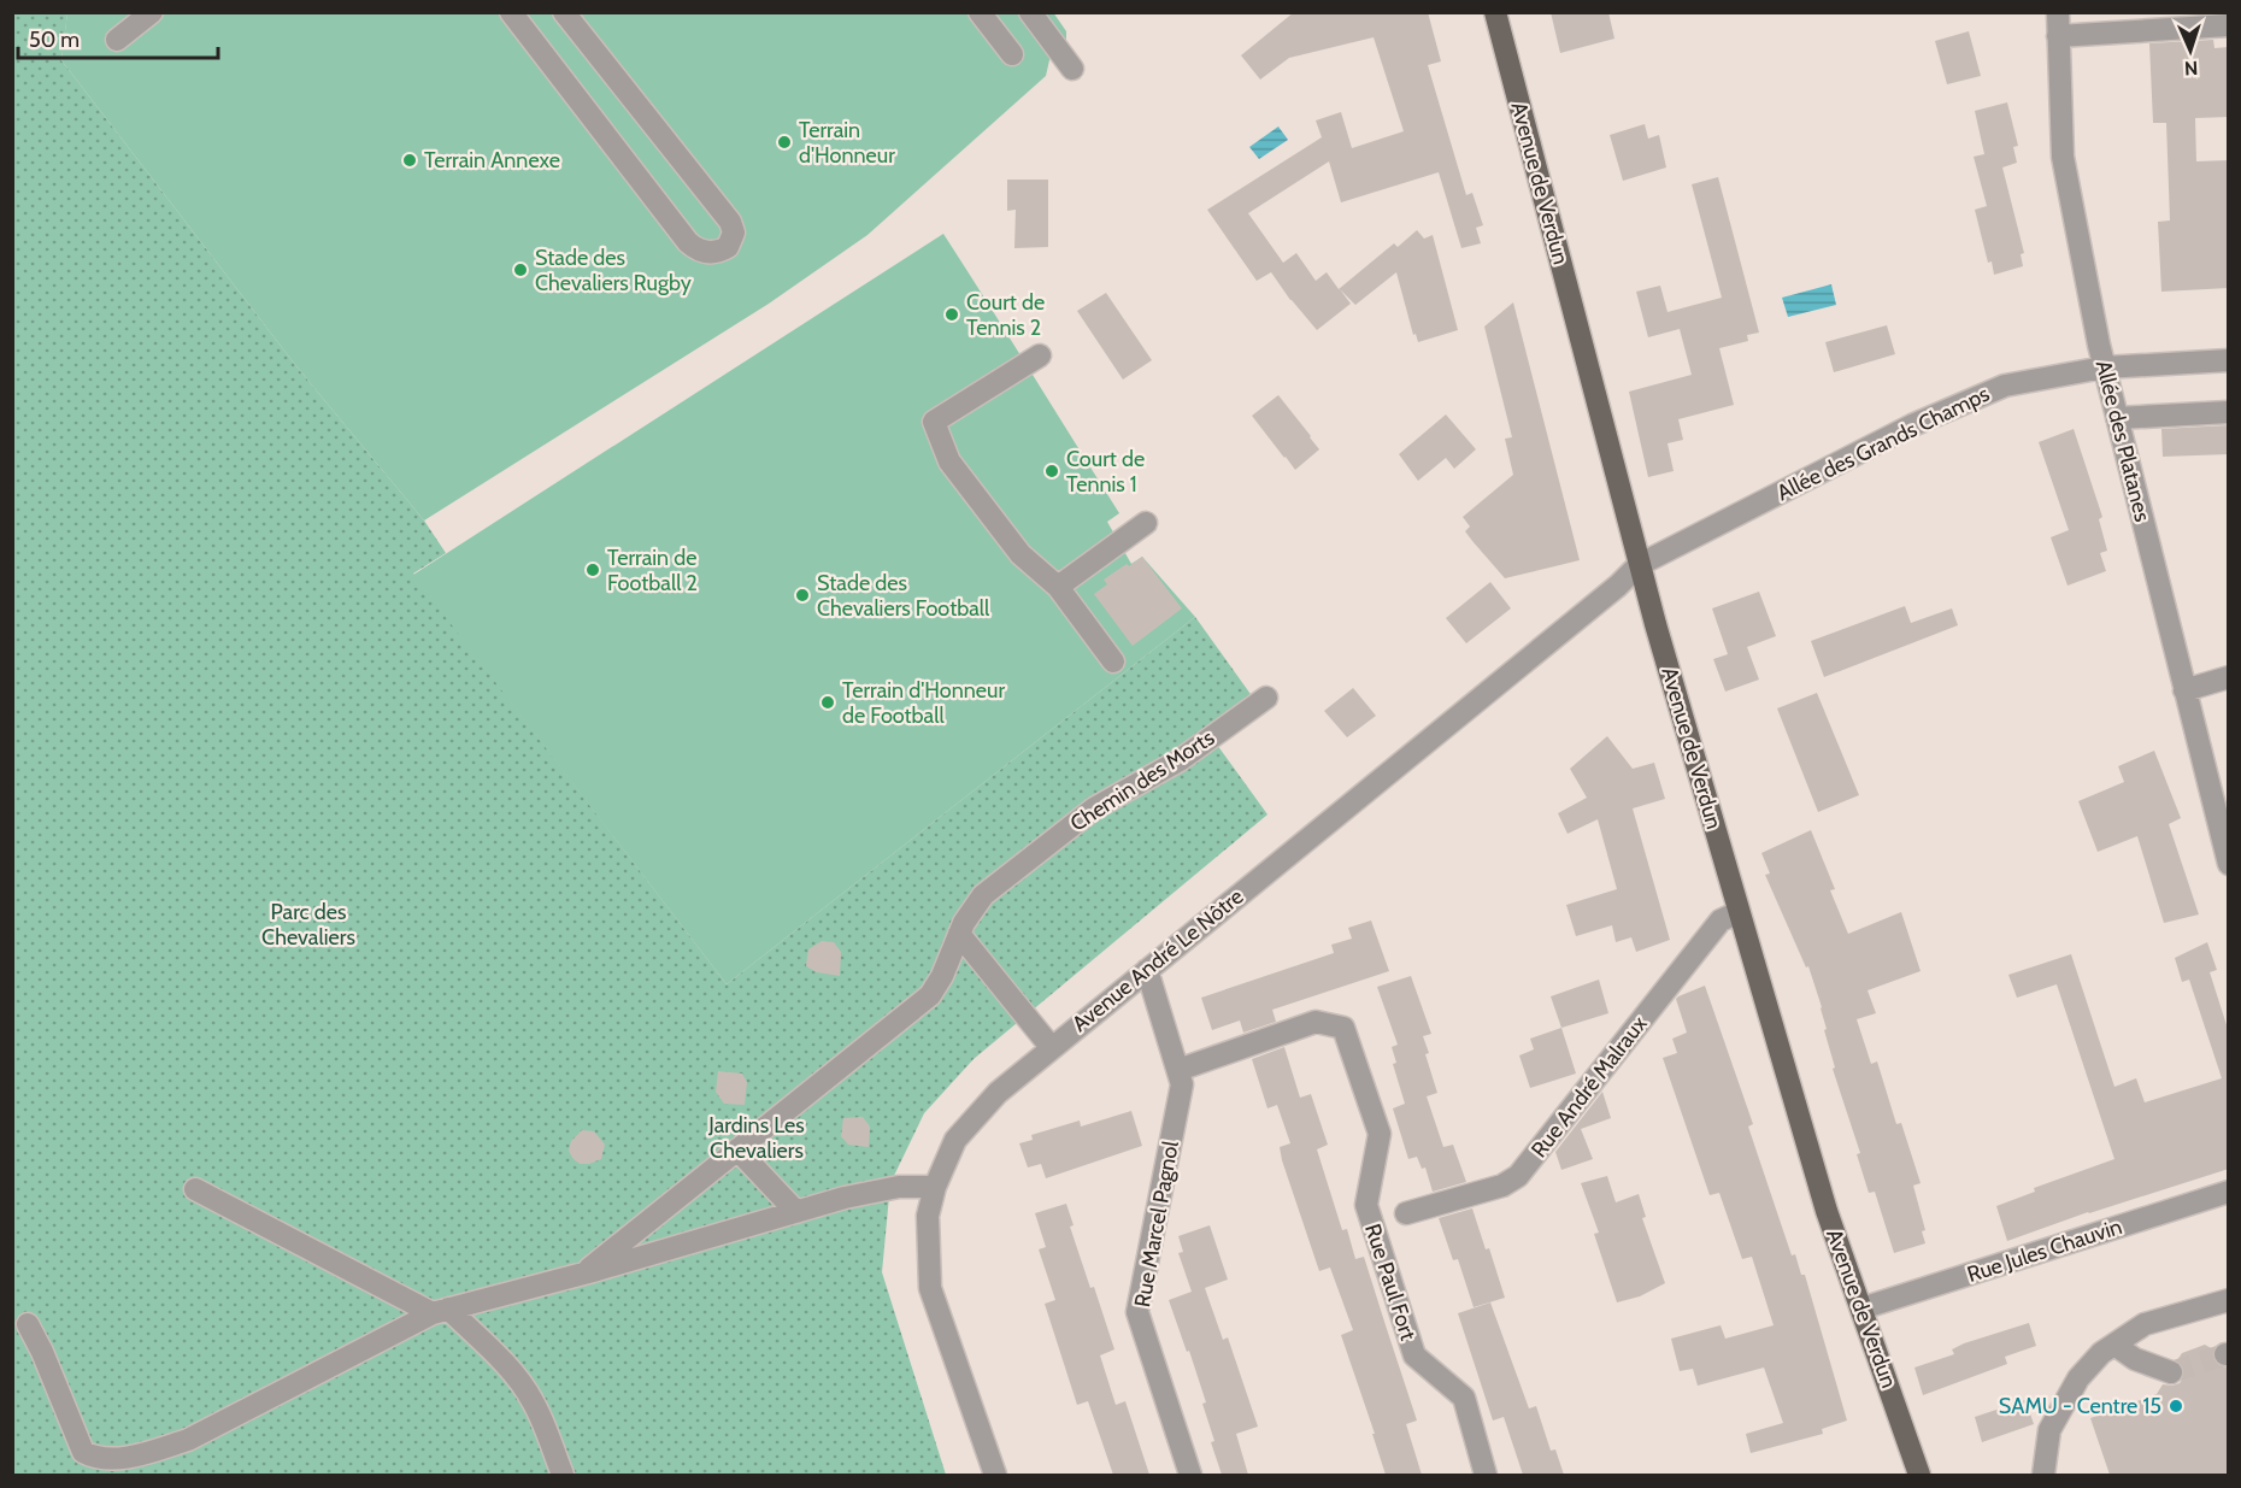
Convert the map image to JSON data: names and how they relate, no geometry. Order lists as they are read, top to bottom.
{
  "streets": {
    "main road": ["Avenue de Verdun"],
    "street": [
      "Allée des Platanes",
      "Allée des Grands Champs",
      "Chemin des Morts",
      "Avenue André Le Nôtre",
      "Rue André Malraux",
      "Rue Marcel Pagnol",
      "Rue Jules Chauvin",
      "Rue Paul Fort"
    ]
  },
  "crossings": [
    ["Avenue de Verdun", "Allée des Grands Champs"],
    ["Avenue de Verdun", "Avenue André Le Nôtre"],
    ["Avenue de Verdun", "Rue André Malraux"],
    ["Avenue de Verdun", "Rue Jules Chauvin"],
    ["Allée des Platanes", "Allée des Grands Champs"],
    ["Allée des Grands Champs", "Avenue André Le Nôtre"],
    ["Avenue André Le Nôtre", "Rue Marcel Pagnol"],
    ["Rue Marcel Pagnol", "Rue Paul Fort"]
  ],
  "parks": ["Parc des Chevaliers", "Jardins Les Chevaliers"],
  "places": [
    "Terrain d'Honneur",
    "Terrain Annexe",
    "Stade des Chevaliers Rugby",
    "Court de Tennis 2",
    "Court de Tennis 1",
    "Terrain de Football 2",
    "Stade des Chevaliers Football",
    "Terrain d'Honneur de Football",
    "SAMU - Centre 15"
  ],
  "scale_bar": "50 m",
  "north": "bottom"
}
